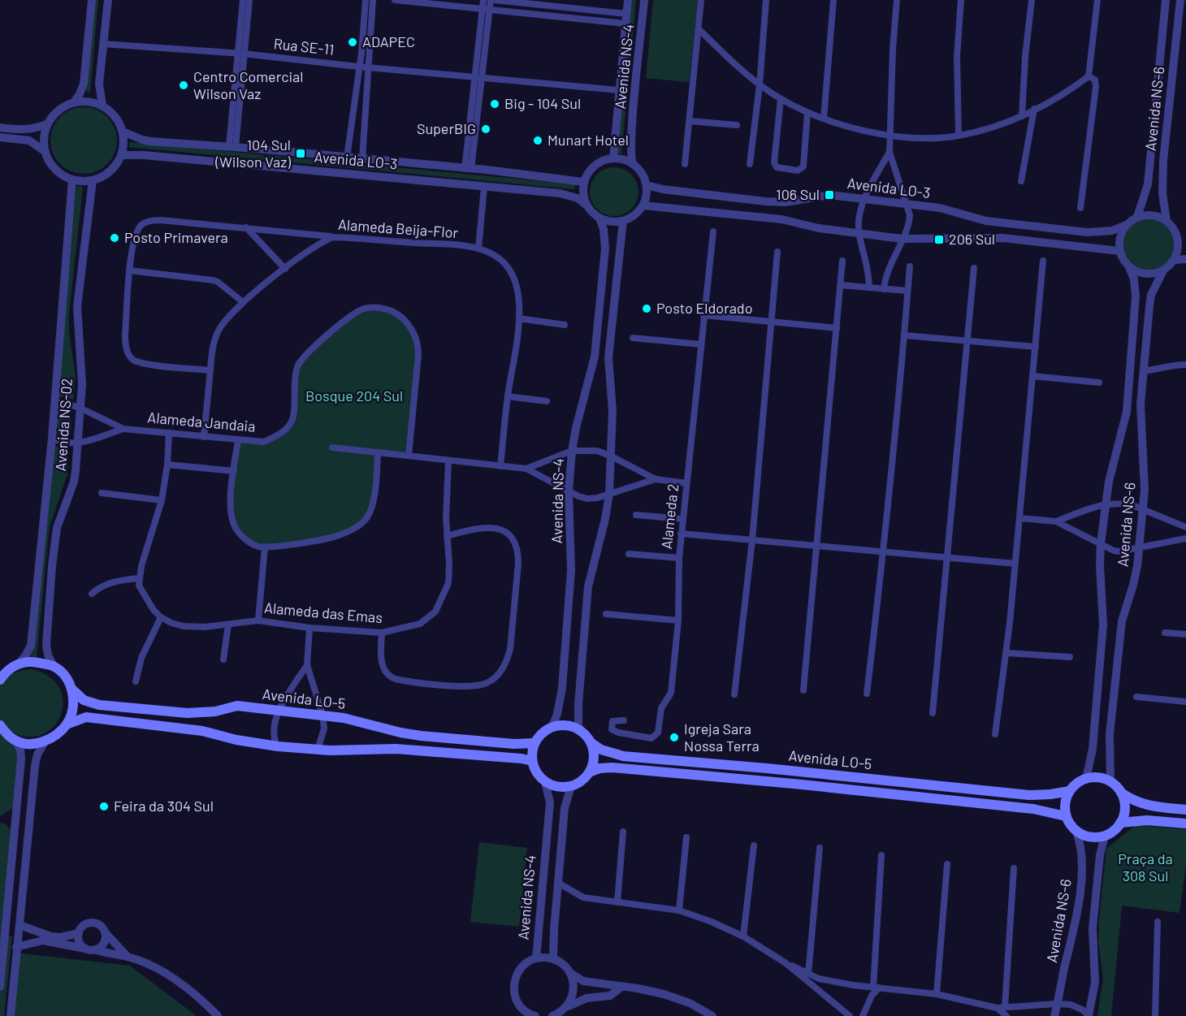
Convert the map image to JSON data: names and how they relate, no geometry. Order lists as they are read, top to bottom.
{
  "streets": {
    "main road": ["Avenida LO-5"],
    "street": [
      "Rua SE-11",
      "Avenida NS-4",
      "Avenida NS-6",
      "Avenida LO-3",
      "Alameda Beija-Flor",
      "Alameda Jandaia",
      "Avenida NS-02",
      "Alameda 2",
      "Alameda das Emas"
    ]
  },
  "crossings": [
    ["Rua SE-11", "Avenida NS-4"],
    ["Avenida NS-4", "Avenida LO-3"],
    ["Avenida NS-4", "Avenida LO-5"],
    ["Avenida NS-6", "Avenida LO-3"],
    ["Avenida NS-6", "Avenida LO-5"],
    ["Avenida LO-3", "Avenida NS-02"],
    ["Alameda Beija-Flor", "Alameda Jandaia"],
    ["Alameda Jandaia", "Avenida NS-02"],
    ["Avenida NS-02", "Avenida LO-5"]
  ],
  "parks": ["Bosque 204 Sul", "Praça da 308 Sul"],
  "places": {
    "other": [
      "ADAPEC",
      "Centro Comercial Wilson Vaz",
      "Big - 104 Sul",
      "SuperBIG",
      "Munart Hotel",
      "Posto Primavera",
      "Posto Eldorado",
      "Igreja Sara Nossa Terra",
      "Feira da 304 Sul"
    ],
    "transit": ["104 Sul (Wilson Vaz)", "106 Sul", "206 Sul"]
  }
}
